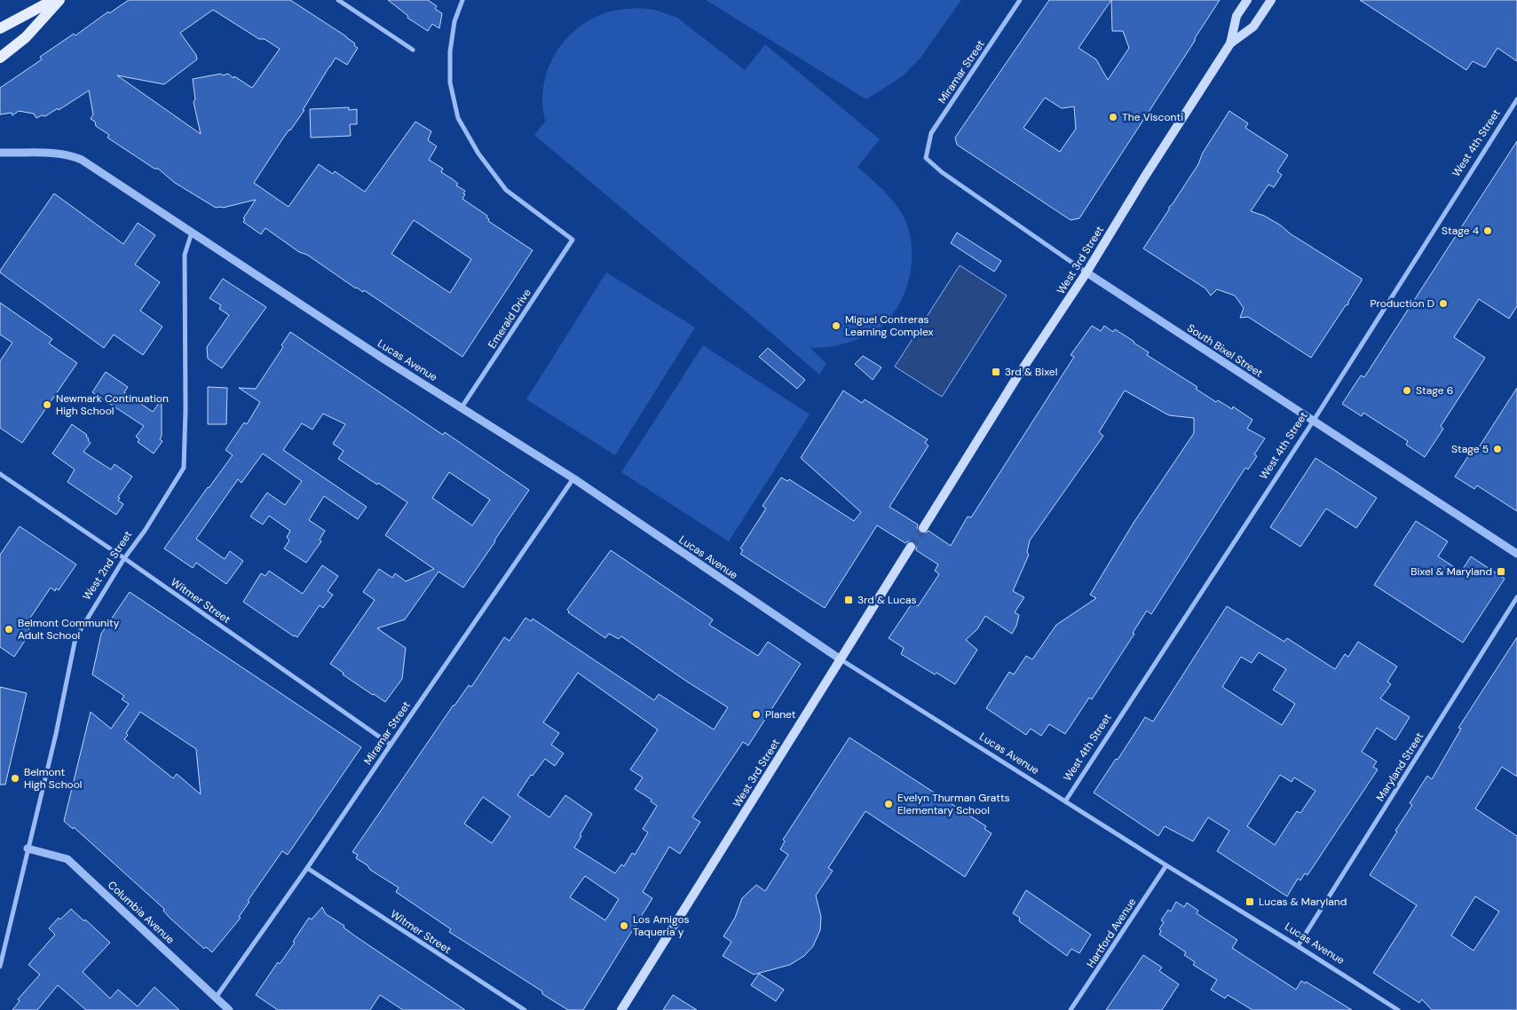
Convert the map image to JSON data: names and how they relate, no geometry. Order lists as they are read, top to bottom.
{
  "streets": {
    "main road": ["West 3rd Street"],
    "street": [
      "Miramar Street",
      "West 4th Street",
      "Emerald Drive",
      "South Bixel Street",
      "Lucas Avenue",
      "West 2nd Street",
      "Witmer Street",
      "Maryland Street",
      "Columbia Avenue",
      "Hartford Avenue"
    ]
  },
  "crossings": [
    ["Miramar Street", "South Bixel Street"],
    ["Miramar Street", "Lucas Avenue"],
    ["Miramar Street", "Witmer Street"],
    ["Miramar Street", "Columbia Avenue"],
    ["West 4th Street", "South Bixel Street"],
    ["West 4th Street", "Lucas Avenue"],
    ["West 3rd Street", "South Bixel Street"],
    ["West 3rd Street", "Lucas Avenue"],
    ["Emerald Drive", "Lucas Avenue"],
    ["Lucas Avenue", "West 2nd Street"],
    ["Lucas Avenue", "Maryland Street"],
    ["Lucas Avenue", "Hartford Avenue"],
    ["West 2nd Street", "Witmer Street"],
    ["West 2nd Street", "Columbia Avenue"]
  ],
  "places": {
    "other": [
      "The Visconti",
      "Stage 4",
      "Production D",
      "Miguel Contreras Learning Complex",
      "Stage 6",
      "Newmark Continuation High School",
      "Stage 5",
      "Belmont Community Adult School",
      "Planet",
      "Belmont High School",
      "Evelyn Thurman Gratts Elementary School",
      "Los Amigos Taqueria y"
    ],
    "transit": [
      "3rd & Bixel",
      "Bixel & Maryland",
      "3rd & Lucas",
      "Lucas & Maryland"
    ]
  }
}
